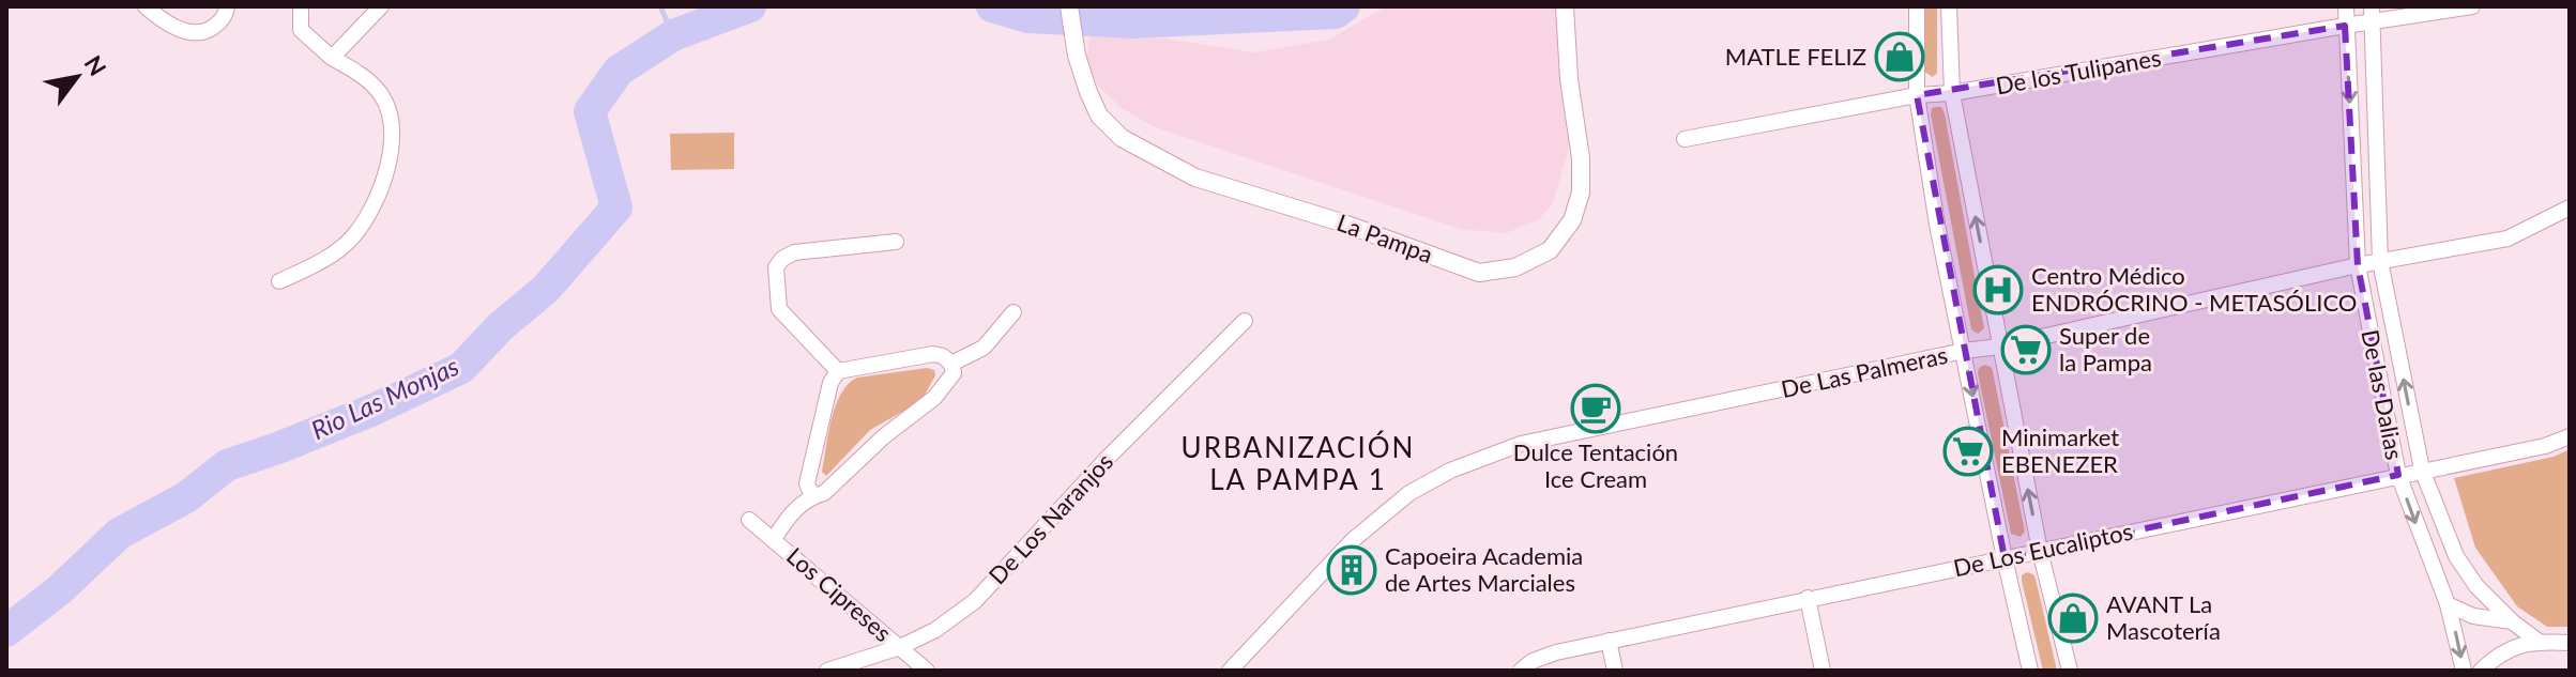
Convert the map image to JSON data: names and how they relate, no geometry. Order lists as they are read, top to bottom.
{
  "streets": {
    "street": [
      "De los Tulipanes",
      "La Pampa",
      "De Las Palmeras",
      "De las Dalias",
      "De Los Naranjos",
      "De Los Eucaliptos",
      "Los Cipreses"
    ]
  },
  "crossings": [
    ["De los Tulipanes", "De las Dalias"],
    ["De Las Palmeras", "De las Dalias"],
    ["De las Dalias", "De Los Eucaliptos"],
    ["De Los Naranjos", "Los Cipreses"]
  ],
  "districts": ["URBANIZACIÓN LA PAMPA 1"],
  "water": ["Rio Las Monjas"],
  "places": {
    "shop": ["MATLE FELIZ", "AVANT La Mascotería"],
    "hospital": ["Centro Médico ENDRÓCRINO - METASÓLICO"],
    "supermarket": ["Super de la Pampa", "Minimarket EBENEZER"],
    "cafe": ["Dulce Tentación Ice Cream"],
    "building": ["Capoeira Academia de Artes Marciales"]
  },
  "north": "top right"
}
